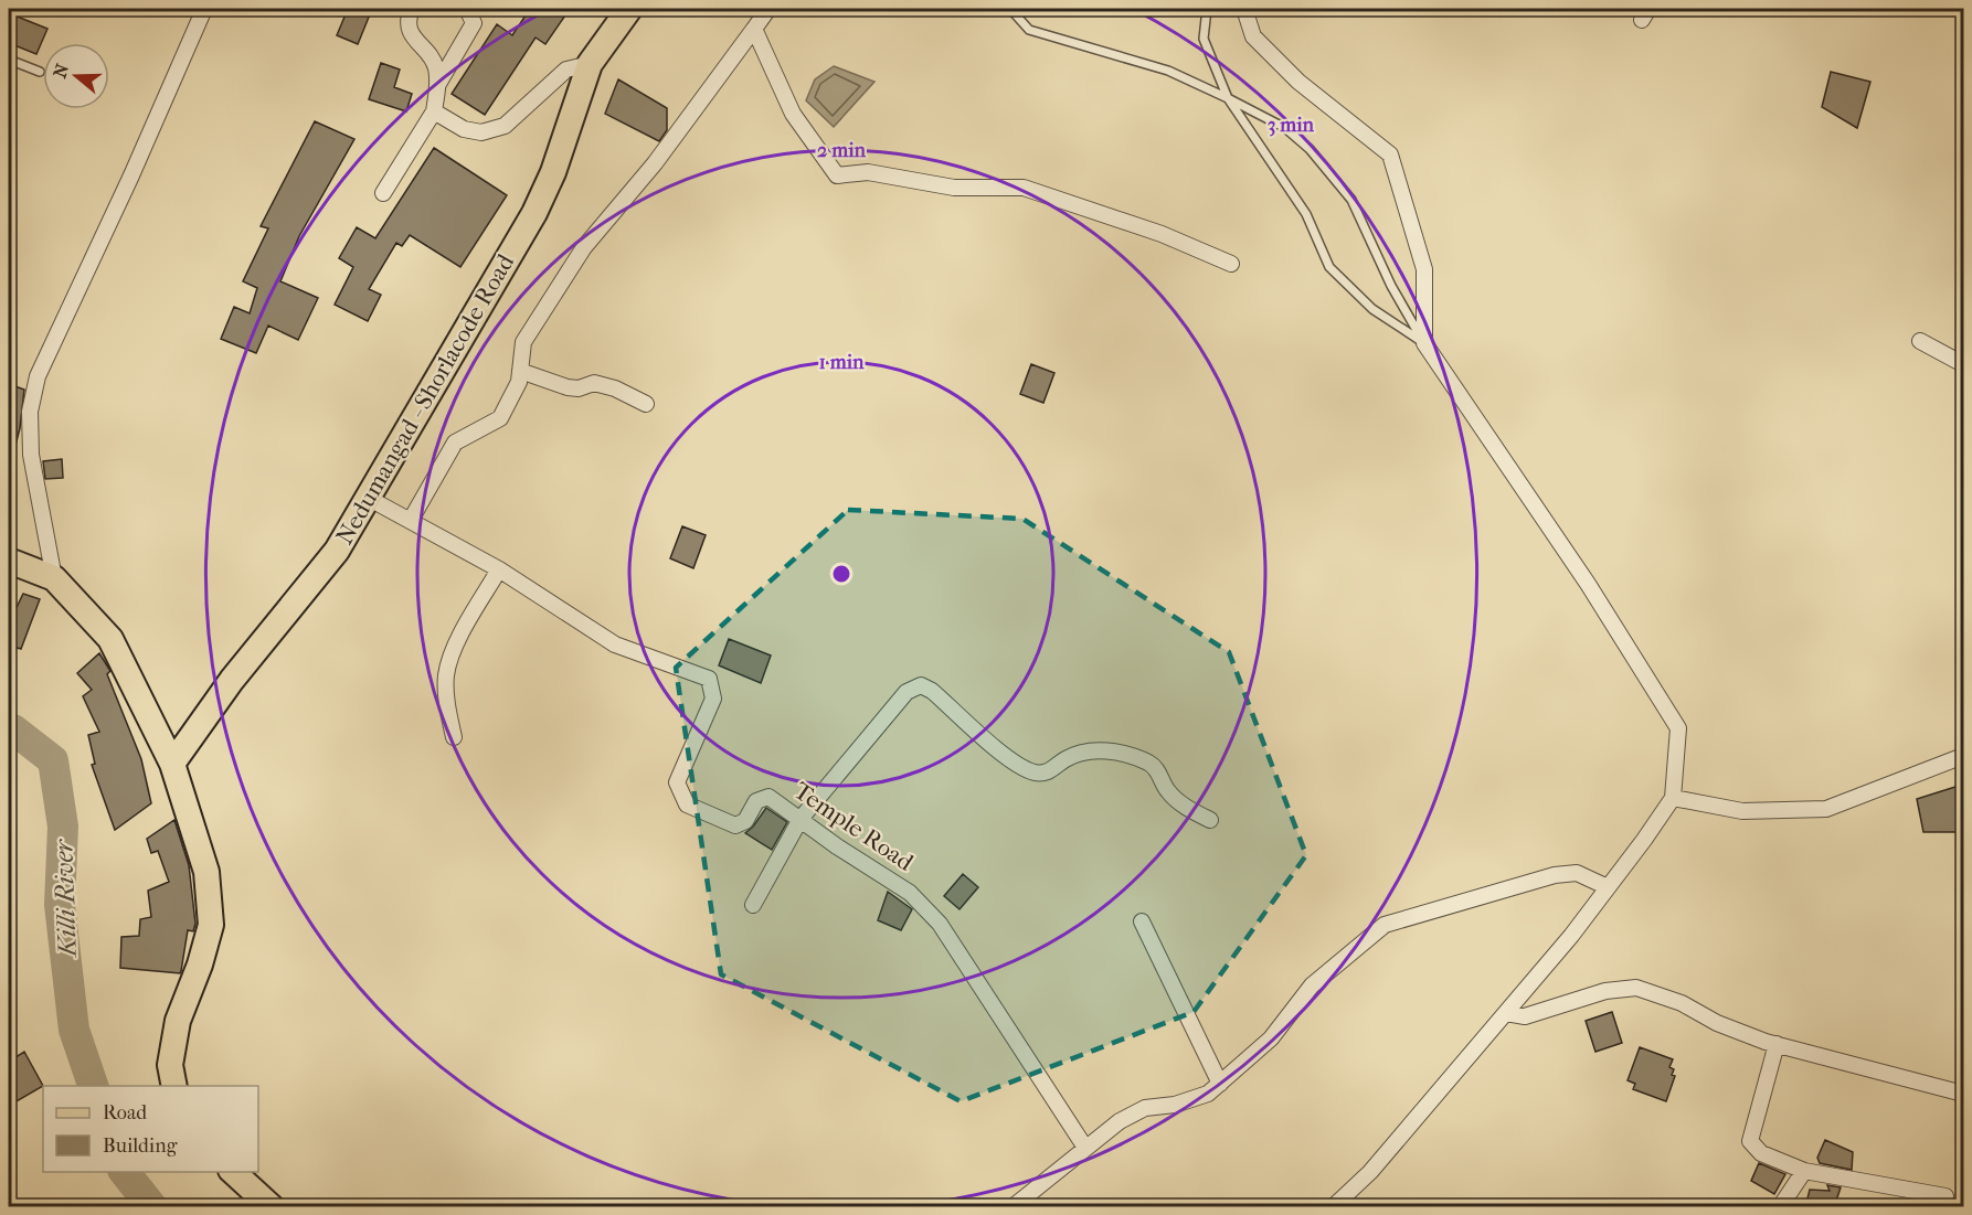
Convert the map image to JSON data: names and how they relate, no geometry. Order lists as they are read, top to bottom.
{
  "streets": {
    "main road": ["Nedumangad - Shorlacode Road"],
    "street": ["Temple Road"]
  },
  "crossings": [
    ["Nedumangad - Shorlacode Road", "Temple Road"]
  ],
  "water": ["Killi River"],
  "legend": ["Road", "Building"],
  "north": "left",
  "rings": ["3 min", "2 min", "1 min"]
}
